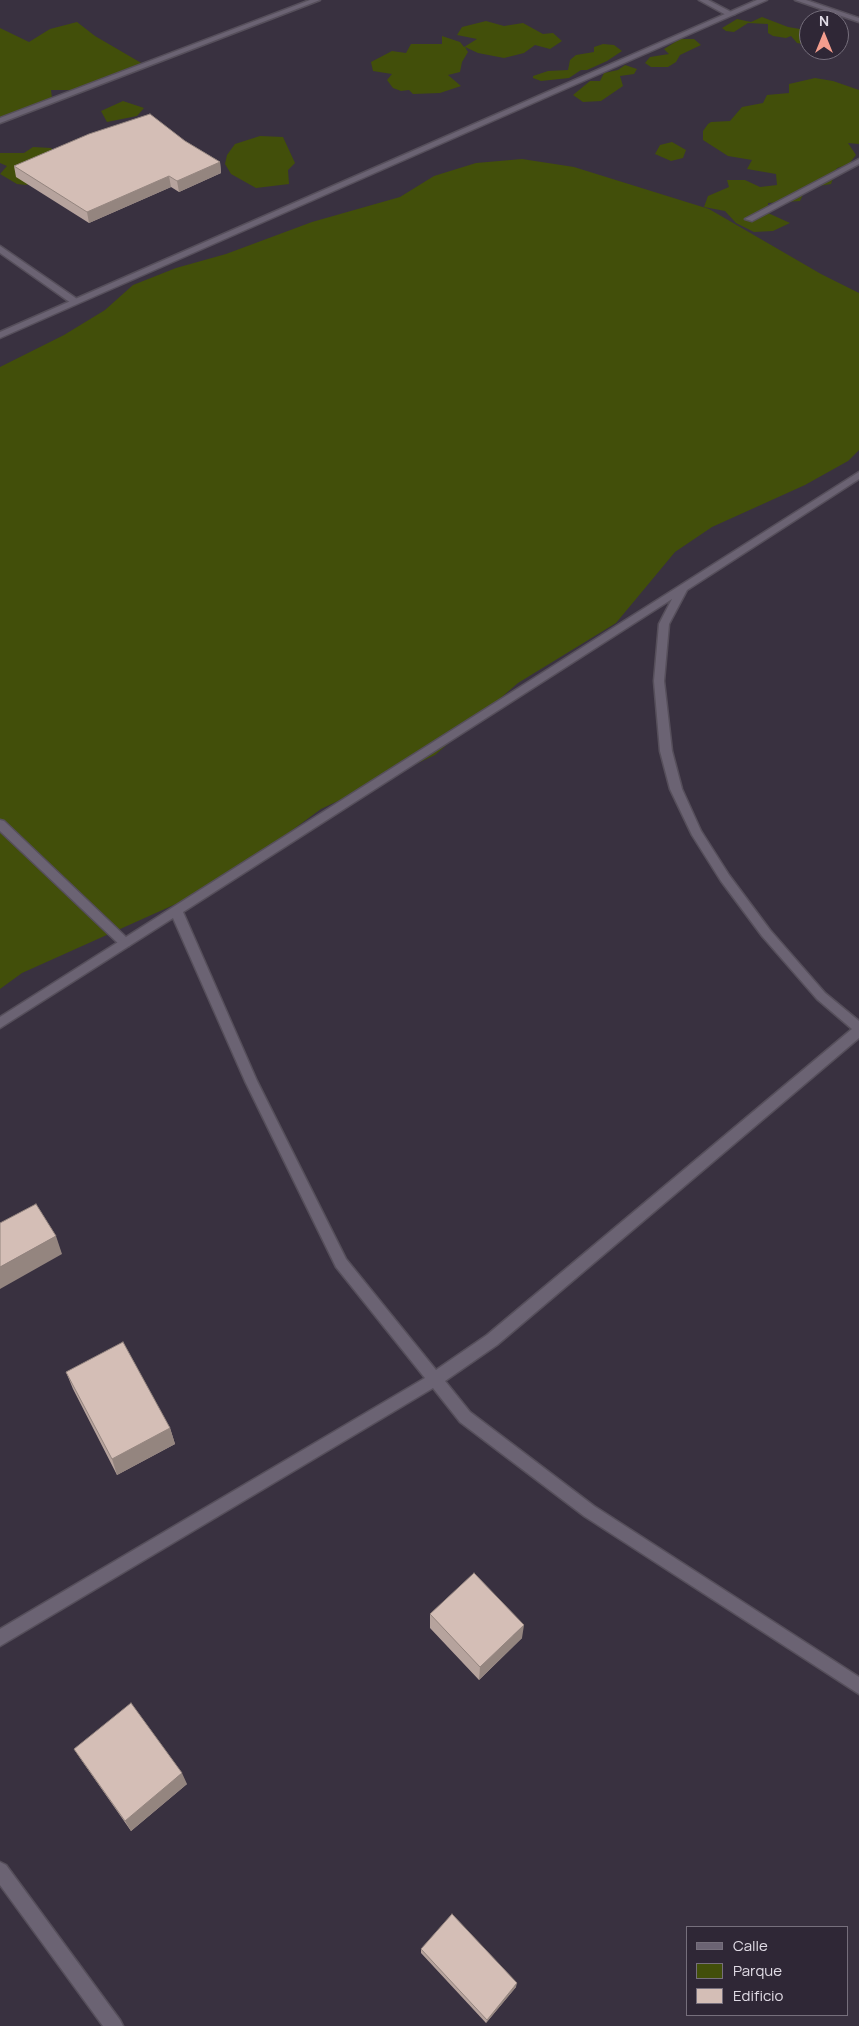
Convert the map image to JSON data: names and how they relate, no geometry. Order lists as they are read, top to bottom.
{
  "legend": ["Calle", "Parque", "Edificio"],
  "north": "top"
}
